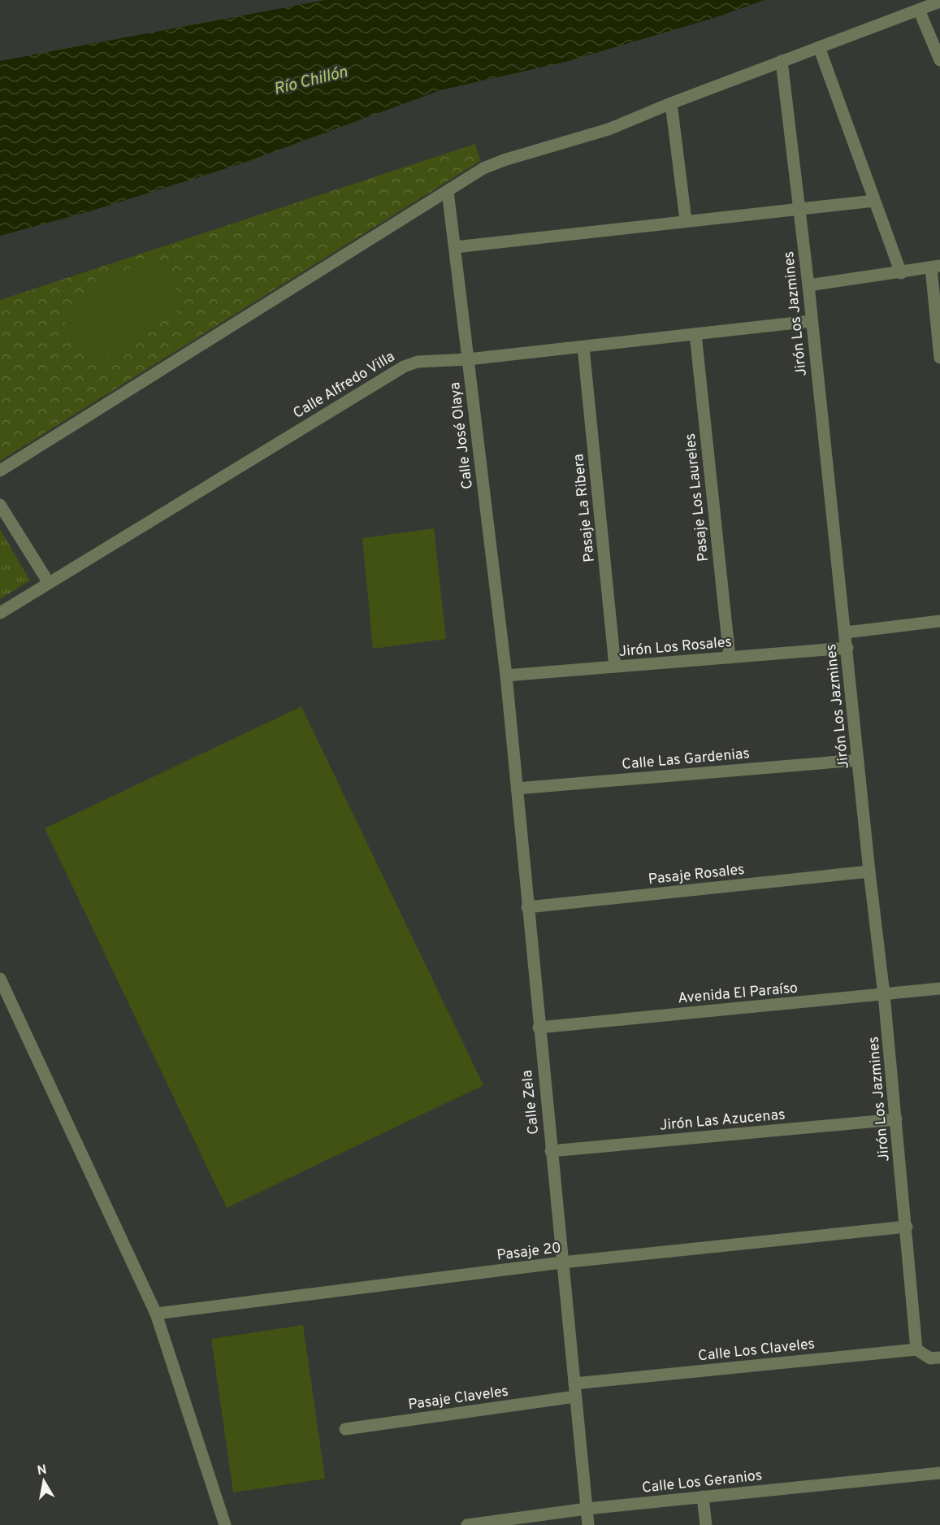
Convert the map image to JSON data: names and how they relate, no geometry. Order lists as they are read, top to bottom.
{
  "streets": {
    "street": [
      "Jirón Los Jazmines",
      "Calle Alfredo Villa",
      "Calle José Olaya",
      "Pasaje Los Laureles",
      "Pasaje La Ribera",
      "Jirón Los Rosales",
      "Calle Las Gardenias",
      "Pasaje Rosales",
      "Avenida El Paraíso",
      "Calle Zela",
      "Jirón Las Azucenas",
      "Pasaje 20",
      "Calle Los Claveles",
      "Pasaje Claveles",
      "Calle Los Geranios"
    ]
  },
  "crossings": [
    ["Jirón Los Jazmines", "Calle Alfredo Villa"],
    ["Jirón Los Jazmines", "Jirón Los Rosales"],
    ["Jirón Los Jazmines", "Calle Las Gardenias"],
    ["Jirón Los Jazmines", "Pasaje Rosales"],
    ["Jirón Los Jazmines", "Avenida El Paraíso"],
    ["Jirón Los Jazmines", "Jirón Las Azucenas"],
    ["Jirón Los Jazmines", "Pasaje 20"],
    ["Jirón Los Jazmines", "Calle Los Claveles"],
    ["Calle Alfredo Villa", "Calle José Olaya"],
    ["Calle Alfredo Villa", "Pasaje Los Laureles"],
    ["Calle Alfredo Villa", "Pasaje La Ribera"],
    ["Calle José Olaya", "Jirón Los Rosales"],
    ["Calle José Olaya", "Calle Zela"],
    ["Pasaje Los Laureles", "Jirón Los Rosales"],
    ["Pasaje La Ribera", "Jirón Los Rosales"],
    ["Jirón Los Rosales", "Calle Zela"],
    ["Calle Las Gardenias", "Calle Zela"],
    ["Pasaje Rosales", "Calle Zela"],
    ["Avenida El Paraíso", "Calle Zela"],
    ["Calle Zela", "Jirón Las Azucenas"],
    ["Calle Zela", "Pasaje 20"],
    ["Calle Zela", "Calle Los Claveles"],
    ["Calle Zela", "Pasaje Claveles"],
    ["Calle Zela", "Calle Los Geranios"]
  ],
  "water": ["Río Chillón"],
  "north": "top"
}
